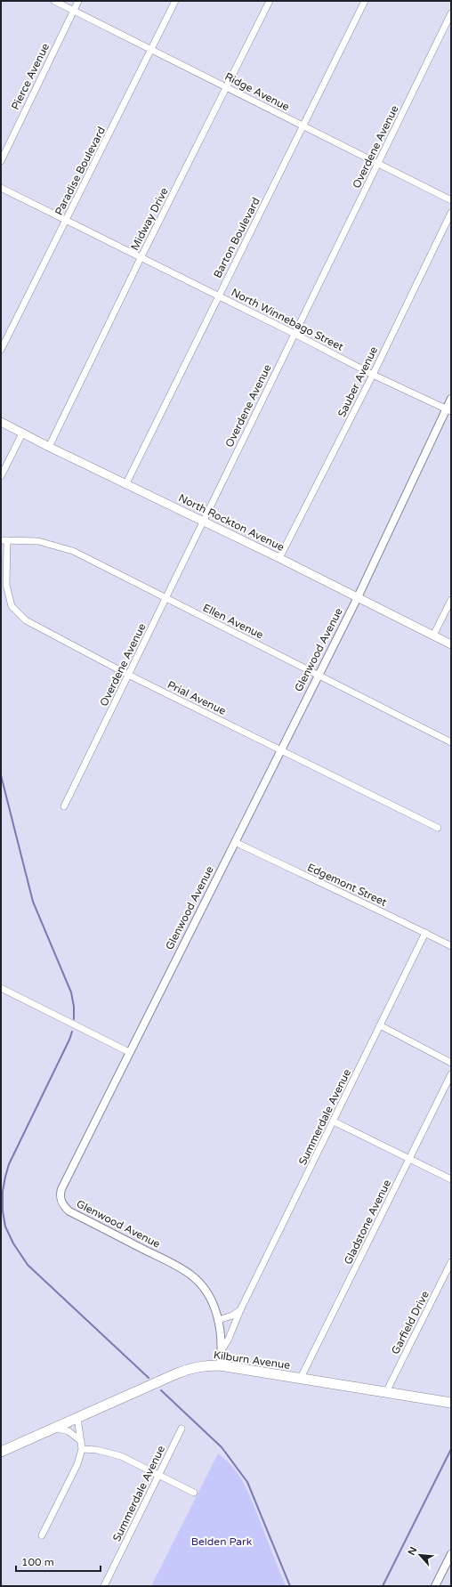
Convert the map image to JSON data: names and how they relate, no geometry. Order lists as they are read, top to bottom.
{
  "streets": {
    "main road": ["North Rockton Avenue", "Kilburn Avenue"],
    "street": [
      "Pierce Avenue",
      "Ridge Avenue",
      "Overdene Avenue",
      "Paradise Boulevard",
      "Midway Drive",
      "Barton Boulevard",
      "North Winnebago Street",
      "Sauber Avenue",
      "Ellen Avenue",
      "Glenwood Avenue",
      "Prial Avenue",
      "Edgemont Street",
      "Summerdale Avenue",
      "Gladstone Avenue",
      "Garfield Drive"
    ]
  },
  "crossings": [
    ["Pierce Avenue", "Ridge Avenue"],
    ["Ridge Avenue", "Overdene Avenue"],
    ["Ridge Avenue", "Paradise Boulevard"],
    ["Ridge Avenue", "Midway Drive"],
    ["Ridge Avenue", "Barton Boulevard"],
    ["Overdene Avenue", "North Winnebago Street"],
    ["Overdene Avenue", "North Rockton Avenue"],
    ["Overdene Avenue", "Ellen Avenue"],
    ["Overdene Avenue", "Prial Avenue"],
    ["Paradise Boulevard", "North Winnebago Street"],
    ["Midway Drive", "North Winnebago Street"],
    ["Midway Drive", "North Rockton Avenue"],
    ["Barton Boulevard", "North Winnebago Street"],
    ["Barton Boulevard", "North Rockton Avenue"],
    ["North Winnebago Street", "Sauber Avenue"],
    ["North Winnebago Street", "Glenwood Avenue"],
    ["Sauber Avenue", "North Rockton Avenue"],
    ["North Rockton Avenue", "Glenwood Avenue"],
    ["Ellen Avenue", "Glenwood Avenue"],
    ["Ellen Avenue", "Prial Avenue"],
    ["Glenwood Avenue", "Prial Avenue"],
    ["Glenwood Avenue", "Edgemont Street"],
    ["Glenwood Avenue", "Summerdale Avenue"],
    ["Glenwood Avenue", "Kilburn Avenue"],
    ["Edgemont Street", "Summerdale Avenue"],
    ["Gladstone Avenue", "Kilburn Avenue"],
    ["Garfield Drive", "Kilburn Avenue"]
  ],
  "parks": ["Belden Park"],
  "scale_bar": "100 m",
  "north": "top left"
}
